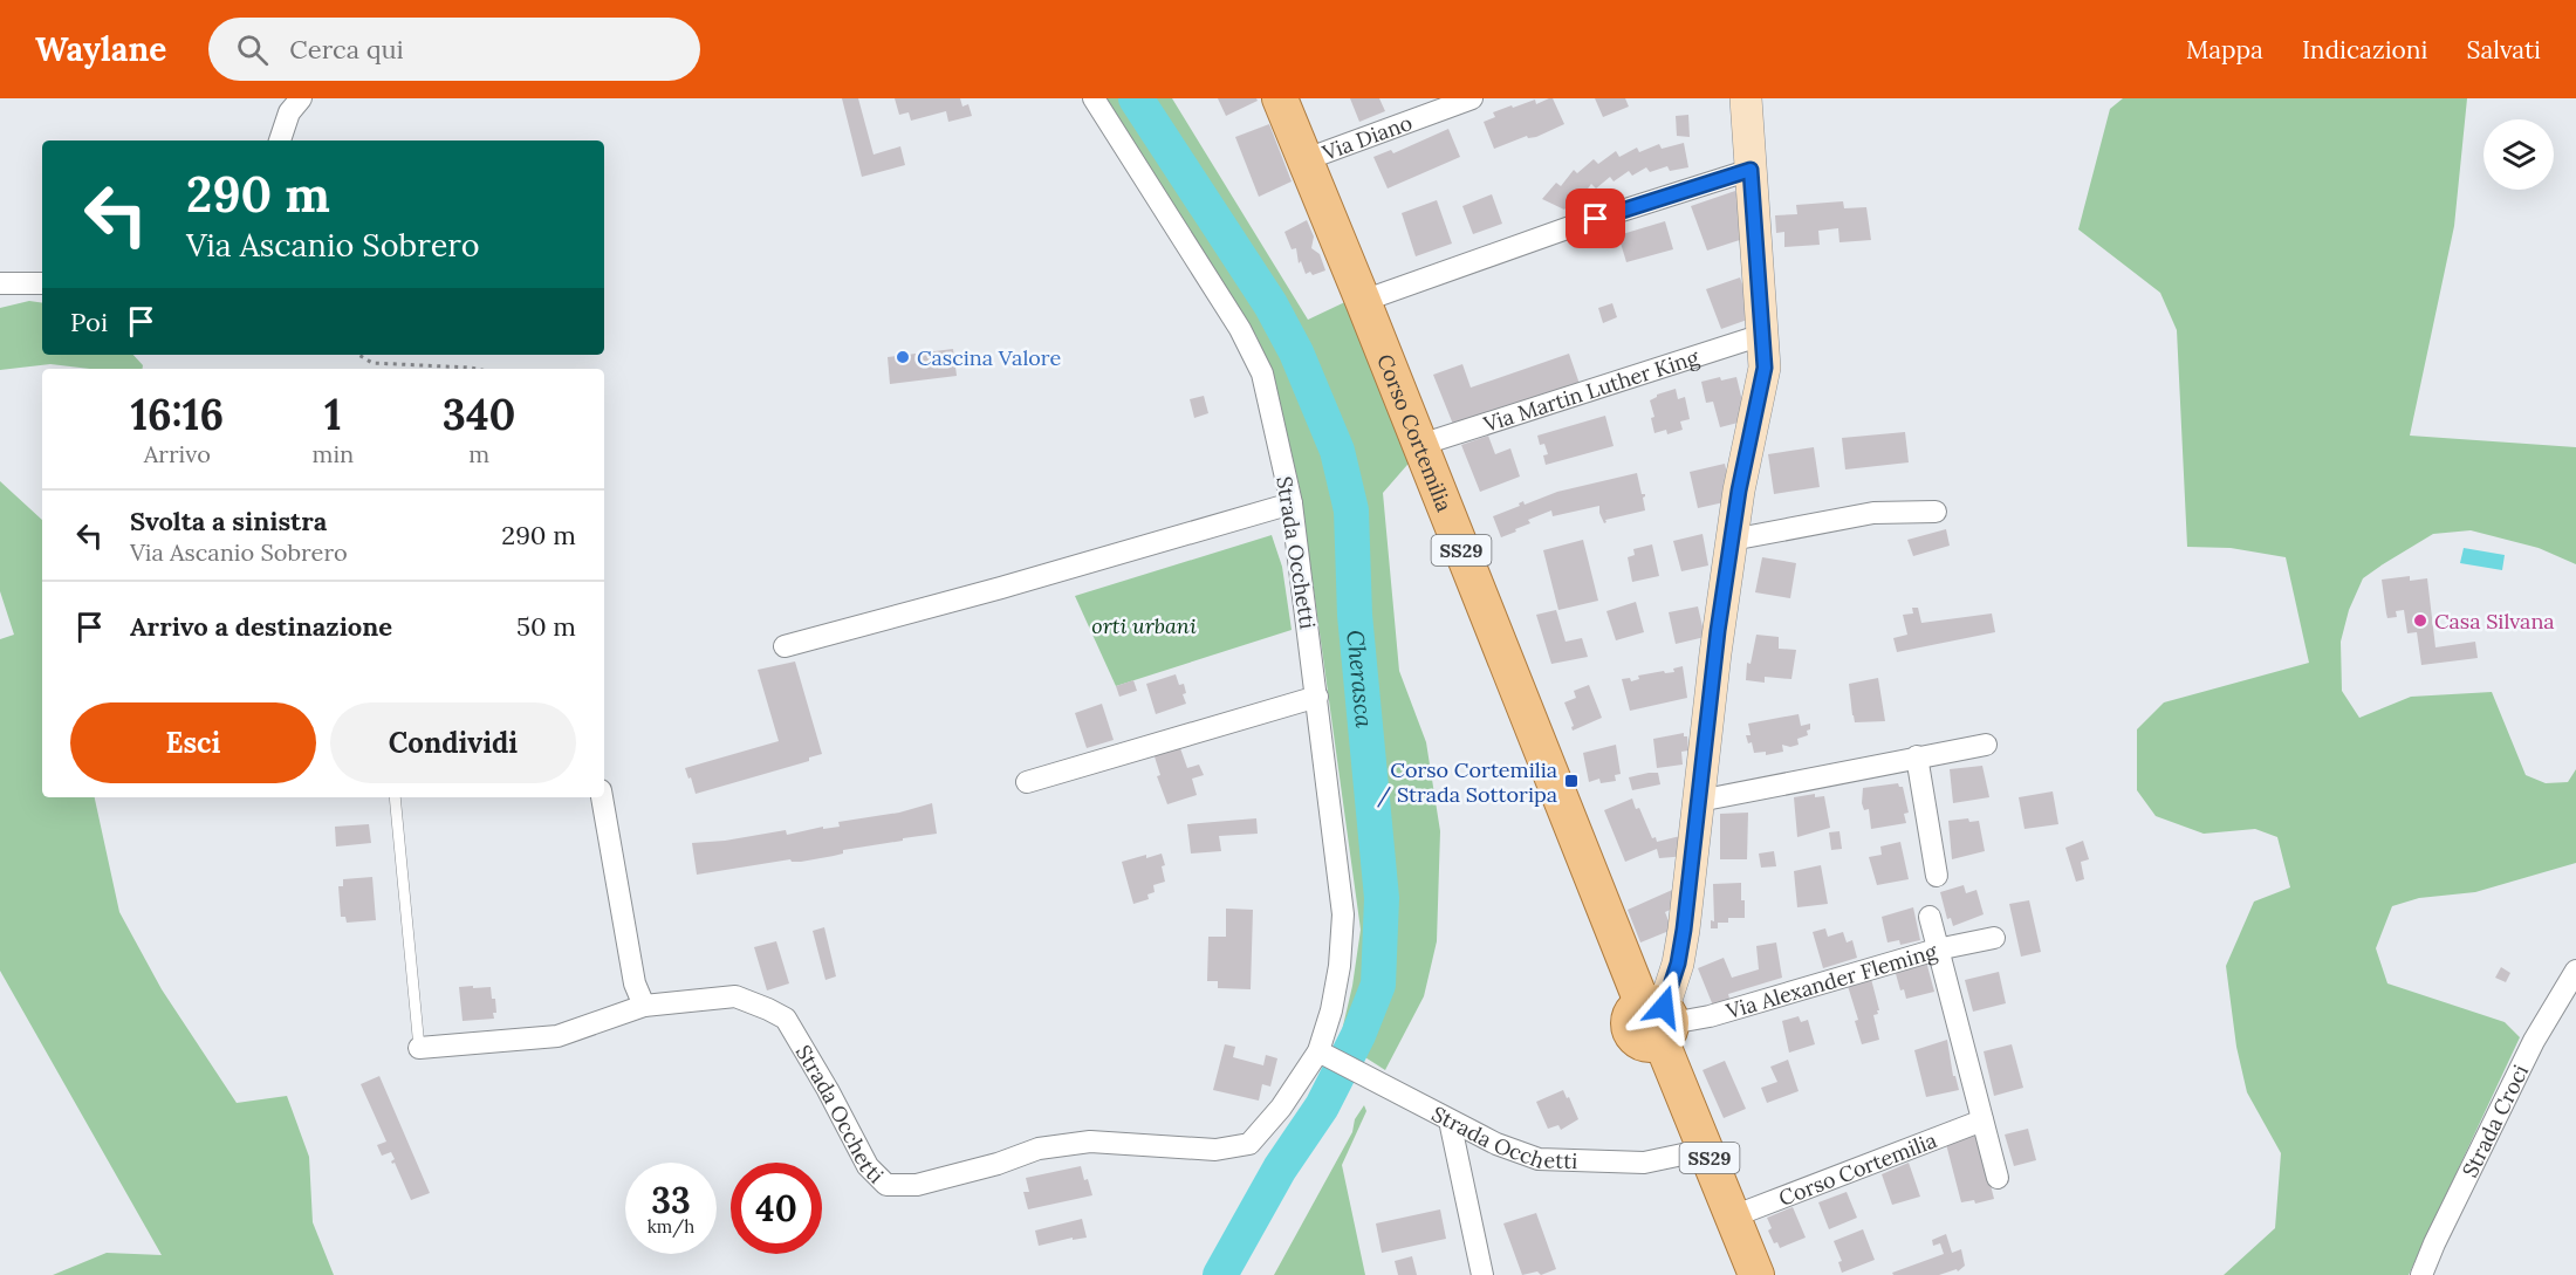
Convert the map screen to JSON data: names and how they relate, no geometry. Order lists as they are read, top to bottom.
{
  "streets": {
    "main road": ["Corso Cortemilia", "SS29"],
    "street": [
      "Via Diano",
      "Via Martin Luther King",
      "Strada Occhetti",
      "Via Alexander Fleming",
      "Strada Croci"
    ]
  },
  "crossings": [
    ["Via Diano", "Corso Cortemilia"],
    ["Via Martin Luther King", "Corso Cortemilia"],
    ["Corso Cortemilia", "Strada Occhetti"],
    ["Corso Cortemilia", "Via Alexander Fleming"]
  ],
  "water": ["Cherasca"],
  "parks": ["orti urbani"],
  "places": {
    "other": ["Cascina Valore", "Casa Silvana"],
    "transit": ["Corso Cortemilia / Strada Sottoripa"]
  },
  "page": {
    "header": "Waylane",
    "search": "Cerca qui",
    "nav": ["Mappa", "Indicazioni", "Salvati"],
    "turn": ["290 m", "Via Ascanio Sobrero"],
    "then": "Poi",
    "eta": [
      "16:16",
      "Arrivo",
      "1",
      "min",
      "340",
      "m"
    ],
    "list": [
      {
        "name": "Svolta a sinistra",
        "note": "Via Ascanio Sobrero",
        "value": "290 m"
      },
      {
        "name": "Arrivo a destinazione",
        "value": "50 m"
      }
    ],
    "buttons": ["Esci", "Condividi"],
    "speed": "33 km/h",
    "limit": "40"
  }
}
